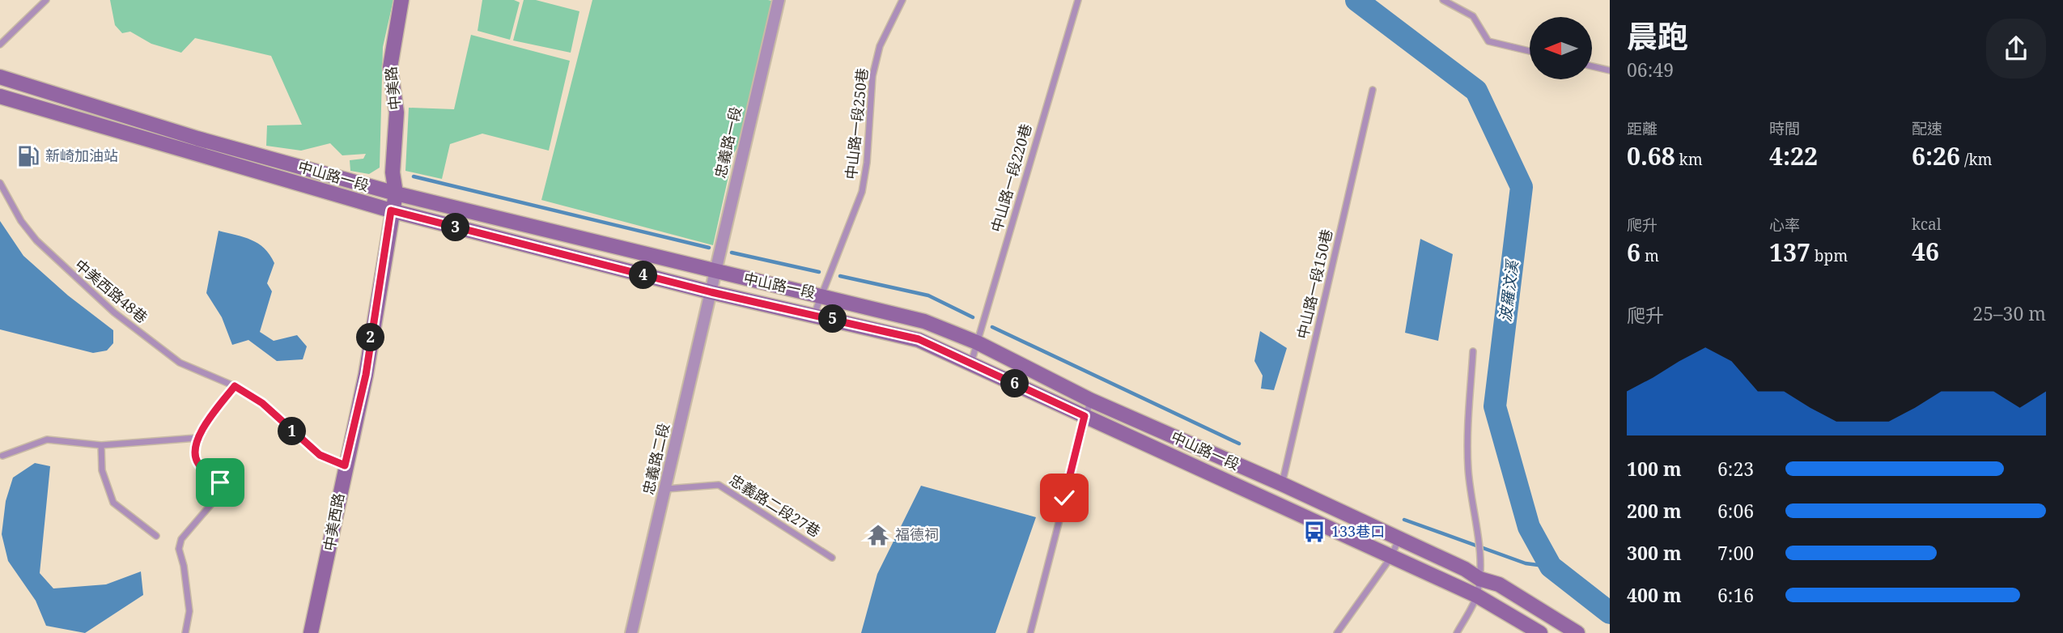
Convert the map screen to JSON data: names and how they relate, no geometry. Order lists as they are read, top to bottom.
{
  "streets": {
    "street": [
      "中美路",
      "忠義路一段",
      "中山路一段",
      "忠義路二段",
      "中美西路"
    ],
    "lane": [
      "中山路一段250巷",
      "中山路一段220巷",
      "中山路一段150巷",
      "中美西路48巷",
      "忠義路二段27巷"
    ]
  },
  "crossings": [
    ["中美路", "中山路一段"],
    ["中美路", "中美西路"],
    ["中山路一段250巷", "中山路一段"],
    ["忠義路一段", "中山路一段"],
    ["忠義路一段", "忠義路二段"],
    ["中山路一段", "中山路一段220巷"],
    ["中山路一段", "中山路一段150巷"],
    ["中山路一段", "忠義路二段"],
    ["中山路一段", "中美西路"],
    ["中美西路48巷", "中美西路"],
    ["忠義路二段", "忠義路二段27巷"]
  ],
  "water": ["波羅汶溪"],
  "places": {
    "fuel station": ["新崎加油站"],
    "bus stop": ["133巷口"],
    "temple": ["福德祠"]
  },
  "north": "left",
  "page": {
    "heading": ["晨跑", "06:49"],
    "stats": [
      ["距離", "0.68 km"],
      ["時間", "4:22"],
      ["配速", "6:26 /km"],
      ["爬升", "6 m"],
      ["心率", "137 bpm"],
      ["kcal", "46"]
    ],
    "pins": [
      "3",
      "4",
      "5",
      "2",
      "6",
      "1"
    ],
    "chart": ["爬升", "25–30 m"],
    "list": [
      {
        "name": "100 m",
        "note": "6:23"
      },
      {
        "name": "200 m",
        "note": "6:06"
      },
      {
        "name": "300 m",
        "note": "7:00"
      },
      {
        "name": "400 m",
        "note": "6:16"
      }
    ]
  }
}
